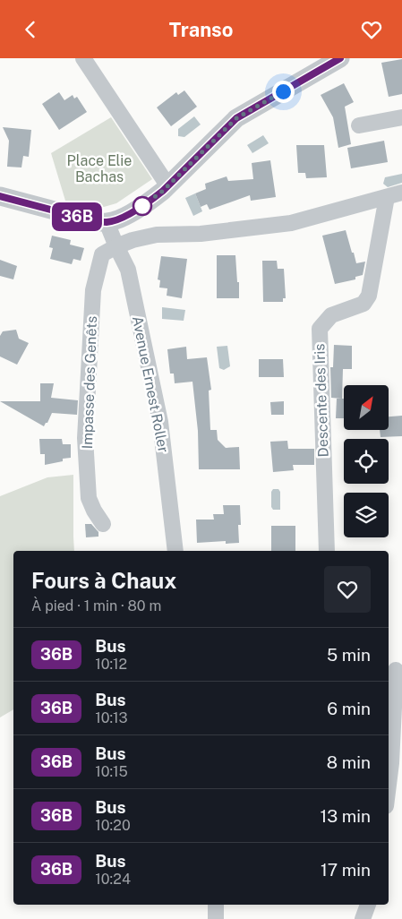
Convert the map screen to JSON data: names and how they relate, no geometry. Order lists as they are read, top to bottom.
{
  "streets": {
    "street": ["Impasse des Genêts", "Avenue Ernest Roller", "Descente des Iris"]
  },
  "crossings": [
    ["Impasse des Genêts", "Avenue Ernest Roller"]
  ],
  "parks": ["Place Elie Bachas"],
  "lines": ["bus line 36B"],
  "north": "top right",
  "page": {
    "header": "Transo",
    "on_map": "36B",
    "heading": ["Fours à Chaux", "À pied · 1 min · 80 m"],
    "list": [
      {
        "mark": "36B",
        "name": "Bus",
        "note": "10:12",
        "value": "5 min"
      },
      {
        "mark": "36B",
        "name": "Bus",
        "note": "10:13",
        "value": "6 min"
      },
      {
        "mark": "36B",
        "name": "Bus",
        "note": "10:15",
        "value": "8 min"
      },
      {
        "mark": "36B",
        "name": "Bus",
        "note": "10:20",
        "value": "13 min"
      },
      {
        "mark": "36B",
        "name": "Bus",
        "note": "10:24",
        "value": "17 min"
      }
    ]
  }
}
